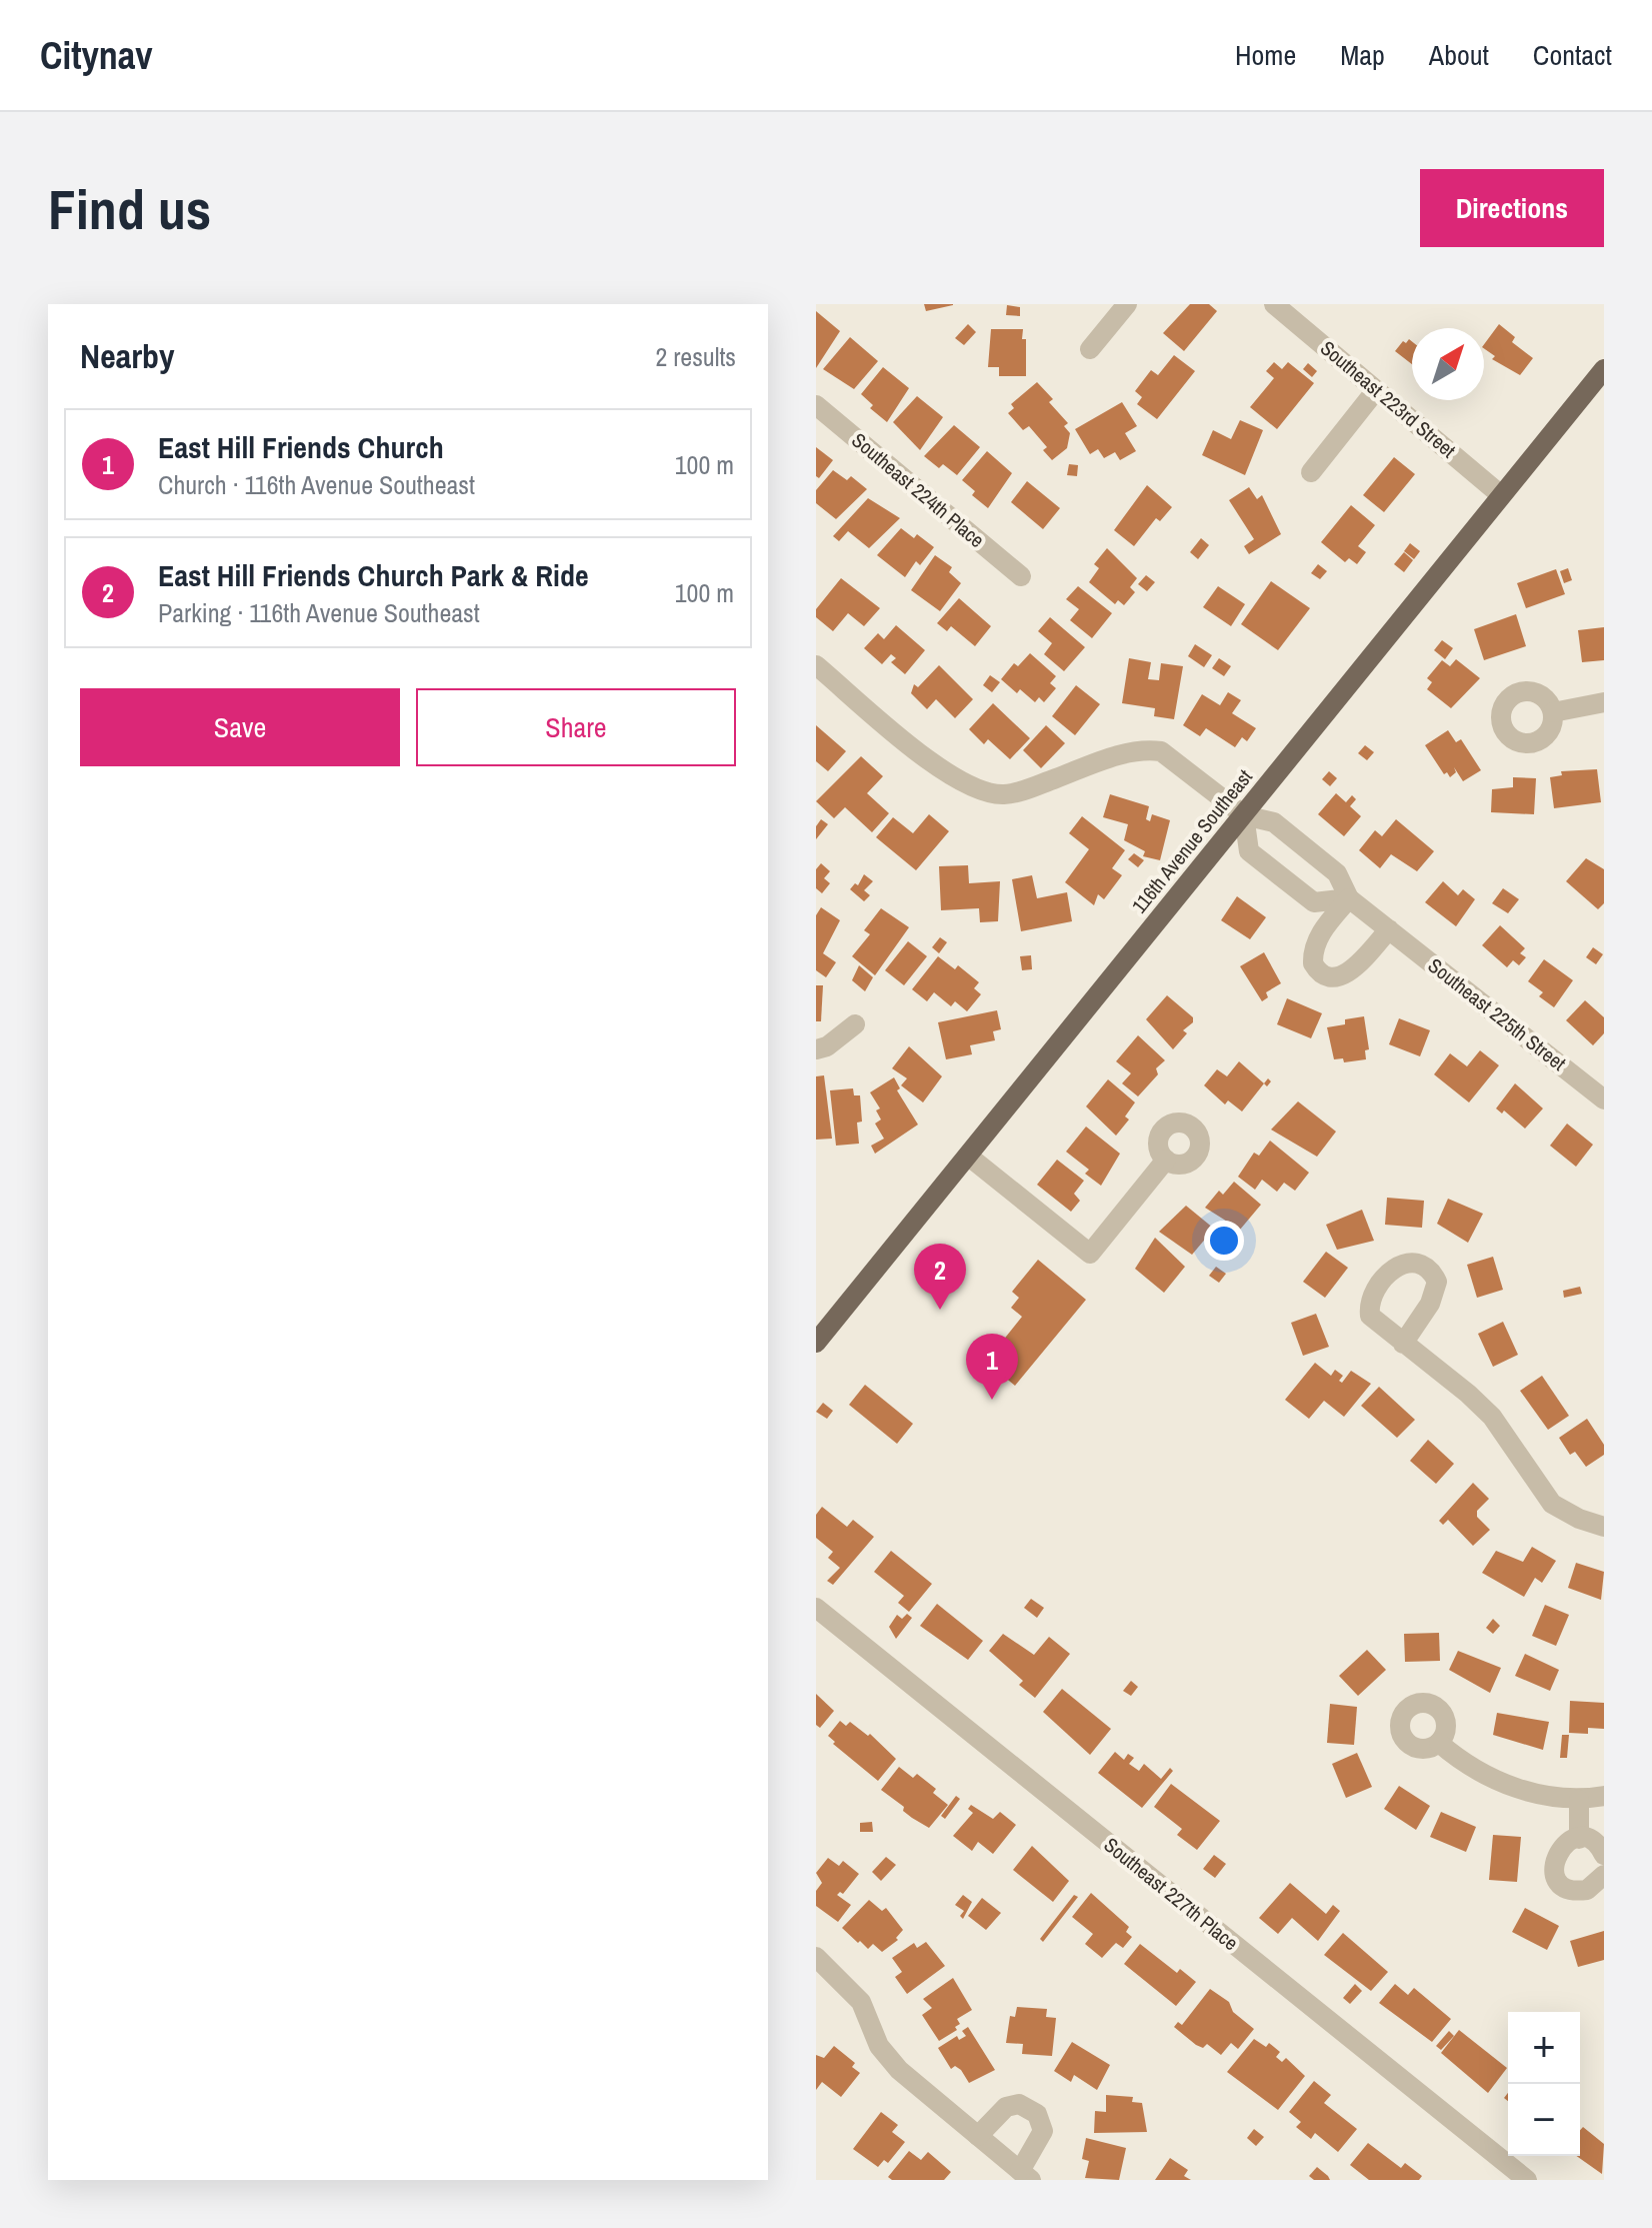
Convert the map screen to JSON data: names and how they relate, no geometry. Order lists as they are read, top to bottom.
{
  "streets": {
    "main road": ["116th Avenue Southeast"],
    "street": [
      "Southeast 223rd Street",
      "Southeast 224th Place",
      "Southeast 225th Street",
      "Southeast 227th Place"
    ]
  },
  "crossings": [
    ["Southeast 223rd Street", "116th Avenue Southeast"],
    ["116th Avenue Southeast", "Southeast 225th Street"]
  ],
  "north": "top right",
  "page": {
    "header": "Citynav",
    "nav": [
      "Home",
      "Map",
      "About",
      "Contact"
    ],
    "buttons": [
      "Directions",
      ["Save", "Share"]
    ],
    "title": "Find us",
    "heading": ["Nearby", "2 results"],
    "list": [
      {
        "mark": "1",
        "name": "East Hill Friends Church",
        "note": "Church · 116th Avenue Southeast",
        "value": "100 m"
      },
      {
        "mark": "2",
        "name": "East Hill Friends Church Park & Ride",
        "note": "Parking · 116th Avenue Southeast",
        "value": "100 m"
      }
    ],
    "pins": ["2", "1"],
    "map_buttons": ["+", "−"]
  }
}
